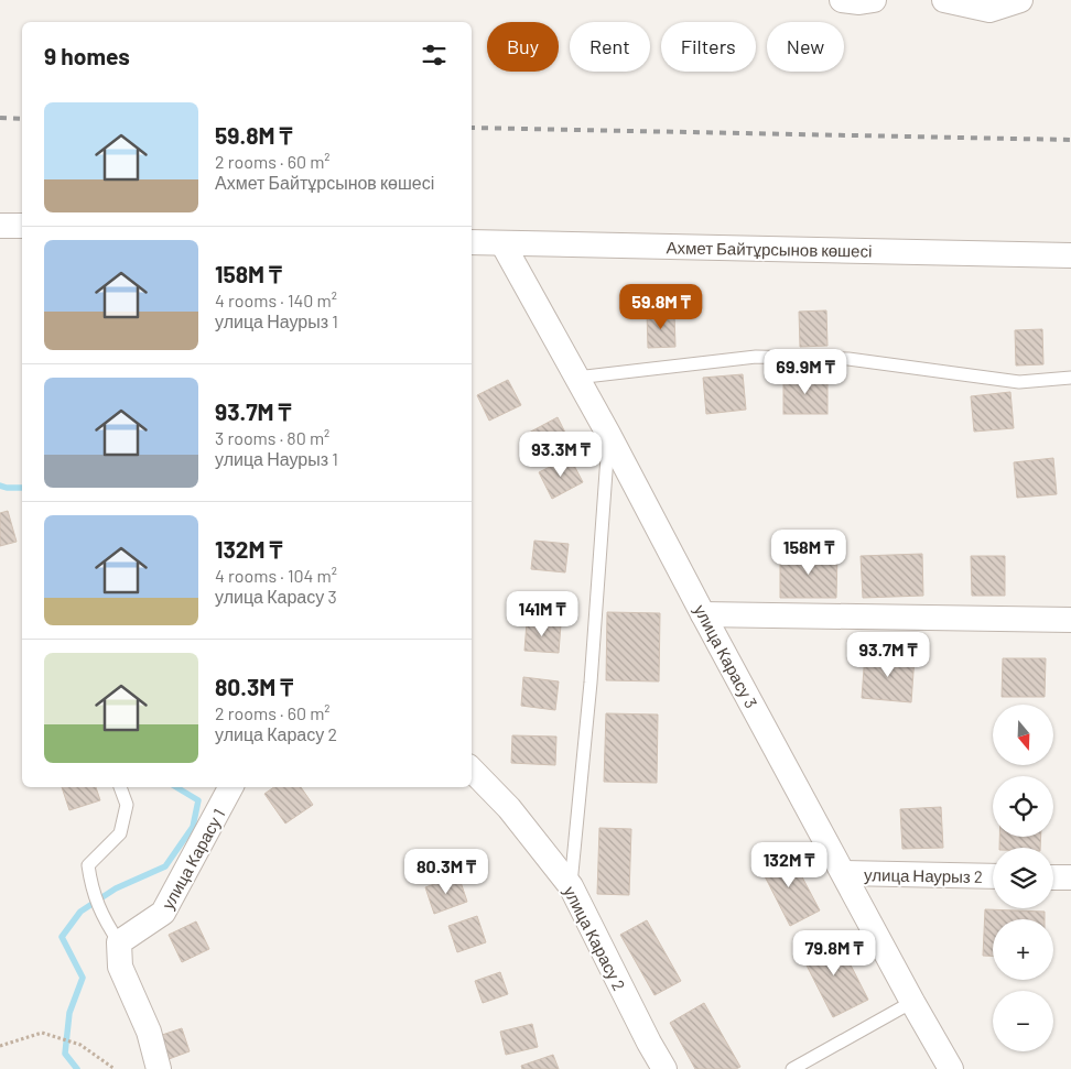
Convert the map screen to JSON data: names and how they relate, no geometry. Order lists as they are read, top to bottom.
{
  "streets": {
    "street": [
      "Ахмет Байтұрсынов көшесі",
      "улица Карасу 3",
      "улица Карасу 1",
      "улица Наурыз 2",
      "улица Карасу 2"
    ]
  },
  "crossings": [
    ["Ахмет Байтұрсынов көшесі", "улица Карасу 3"],
    ["улица Карасу 3", "улица Наурыз 2"]
  ],
  "north": "bottom",
  "page": {
    "chip": [
      "Buy",
      "Rent",
      "Filters",
      "New"
    ],
    "heading": "9 homes",
    "list": [
      {
        "name": "59.8M ₸",
        "note": "2 rooms · 60 m² · Ахмет Байтұрсынов көшесі"
      },
      {
        "name": "158M ₸",
        "note": "4 rooms · 140 m² · улица Наурыз 1"
      },
      {
        "name": "93.7M ₸",
        "note": "3 rooms · 80 m² · улица Наурыз 1"
      },
      {
        "name": "132M ₸",
        "note": "4 rooms · 104 m² · улица Карасу 3"
      },
      {
        "name": "80.3M ₸",
        "note": "2 rooms · 60 m² · улица Карасу 2"
      }
    ],
    "price": [
      "59.8M ₸",
      "69.9M ₸",
      "93.3M ₸",
      "158M ₸",
      "141M ₸",
      "93.7M ₸",
      "132M ₸",
      "80.3M ₸",
      "79.8M ₸"
    ],
    "map_buttons": ["+", "−"]
  }
}
